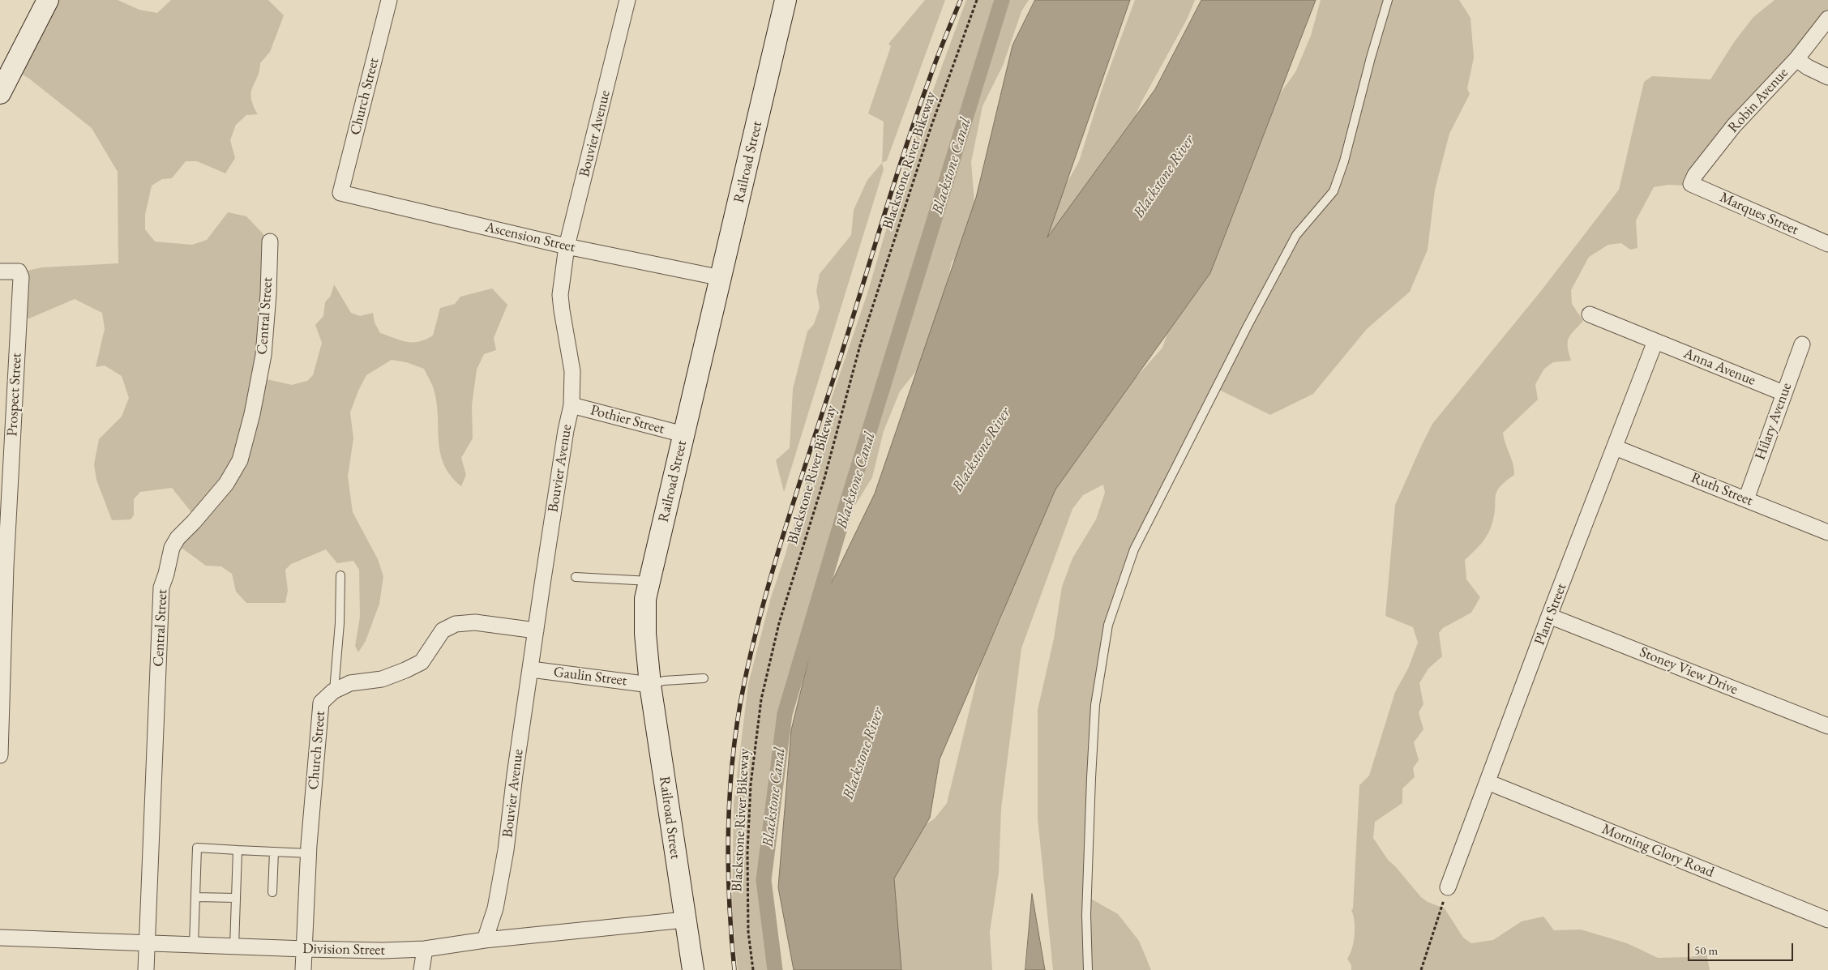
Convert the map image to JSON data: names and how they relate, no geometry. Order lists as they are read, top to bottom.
{
  "streets": {
    "street": [
      "Church Street",
      "Robin Avenue",
      "Bouvier Avenue",
      "Railroad Street",
      "Marques Street",
      "Ascension Street",
      "Central Street",
      "Anna Avenue",
      "Prospect Street",
      "Pothier Street",
      "Hilary Avenue",
      "Ruth Street",
      "Plant Street",
      "Stoney View Drive",
      "Gaulin Street",
      "Morning Glory Road",
      "Division Street"
    ],
    "path": ["Blackstone River Bikeway"]
  },
  "crossings": [
    ["Church Street", "Bouvier Avenue"],
    ["Church Street", "Ascension Street"],
    ["Church Street", "Division Street"],
    ["Robin Avenue", "Marques Street"],
    ["Bouvier Avenue", "Ascension Street"],
    ["Bouvier Avenue", "Pothier Street"],
    ["Bouvier Avenue", "Gaulin Street"],
    ["Bouvier Avenue", "Division Street"],
    ["Railroad Street", "Ascension Street"],
    ["Railroad Street", "Pothier Street"],
    ["Railroad Street", "Gaulin Street"],
    ["Railroad Street", "Division Street"],
    ["Central Street", "Division Street"],
    ["Anna Avenue", "Hilary Avenue"],
    ["Anna Avenue", "Plant Street"],
    ["Hilary Avenue", "Ruth Street"],
    ["Ruth Street", "Plant Street"],
    ["Plant Street", "Stoney View Drive"],
    ["Plant Street", "Morning Glory Road"]
  ],
  "water": ["Blackstone Canal", "Blackstone River"],
  "scale_bar": "50 m"
}
